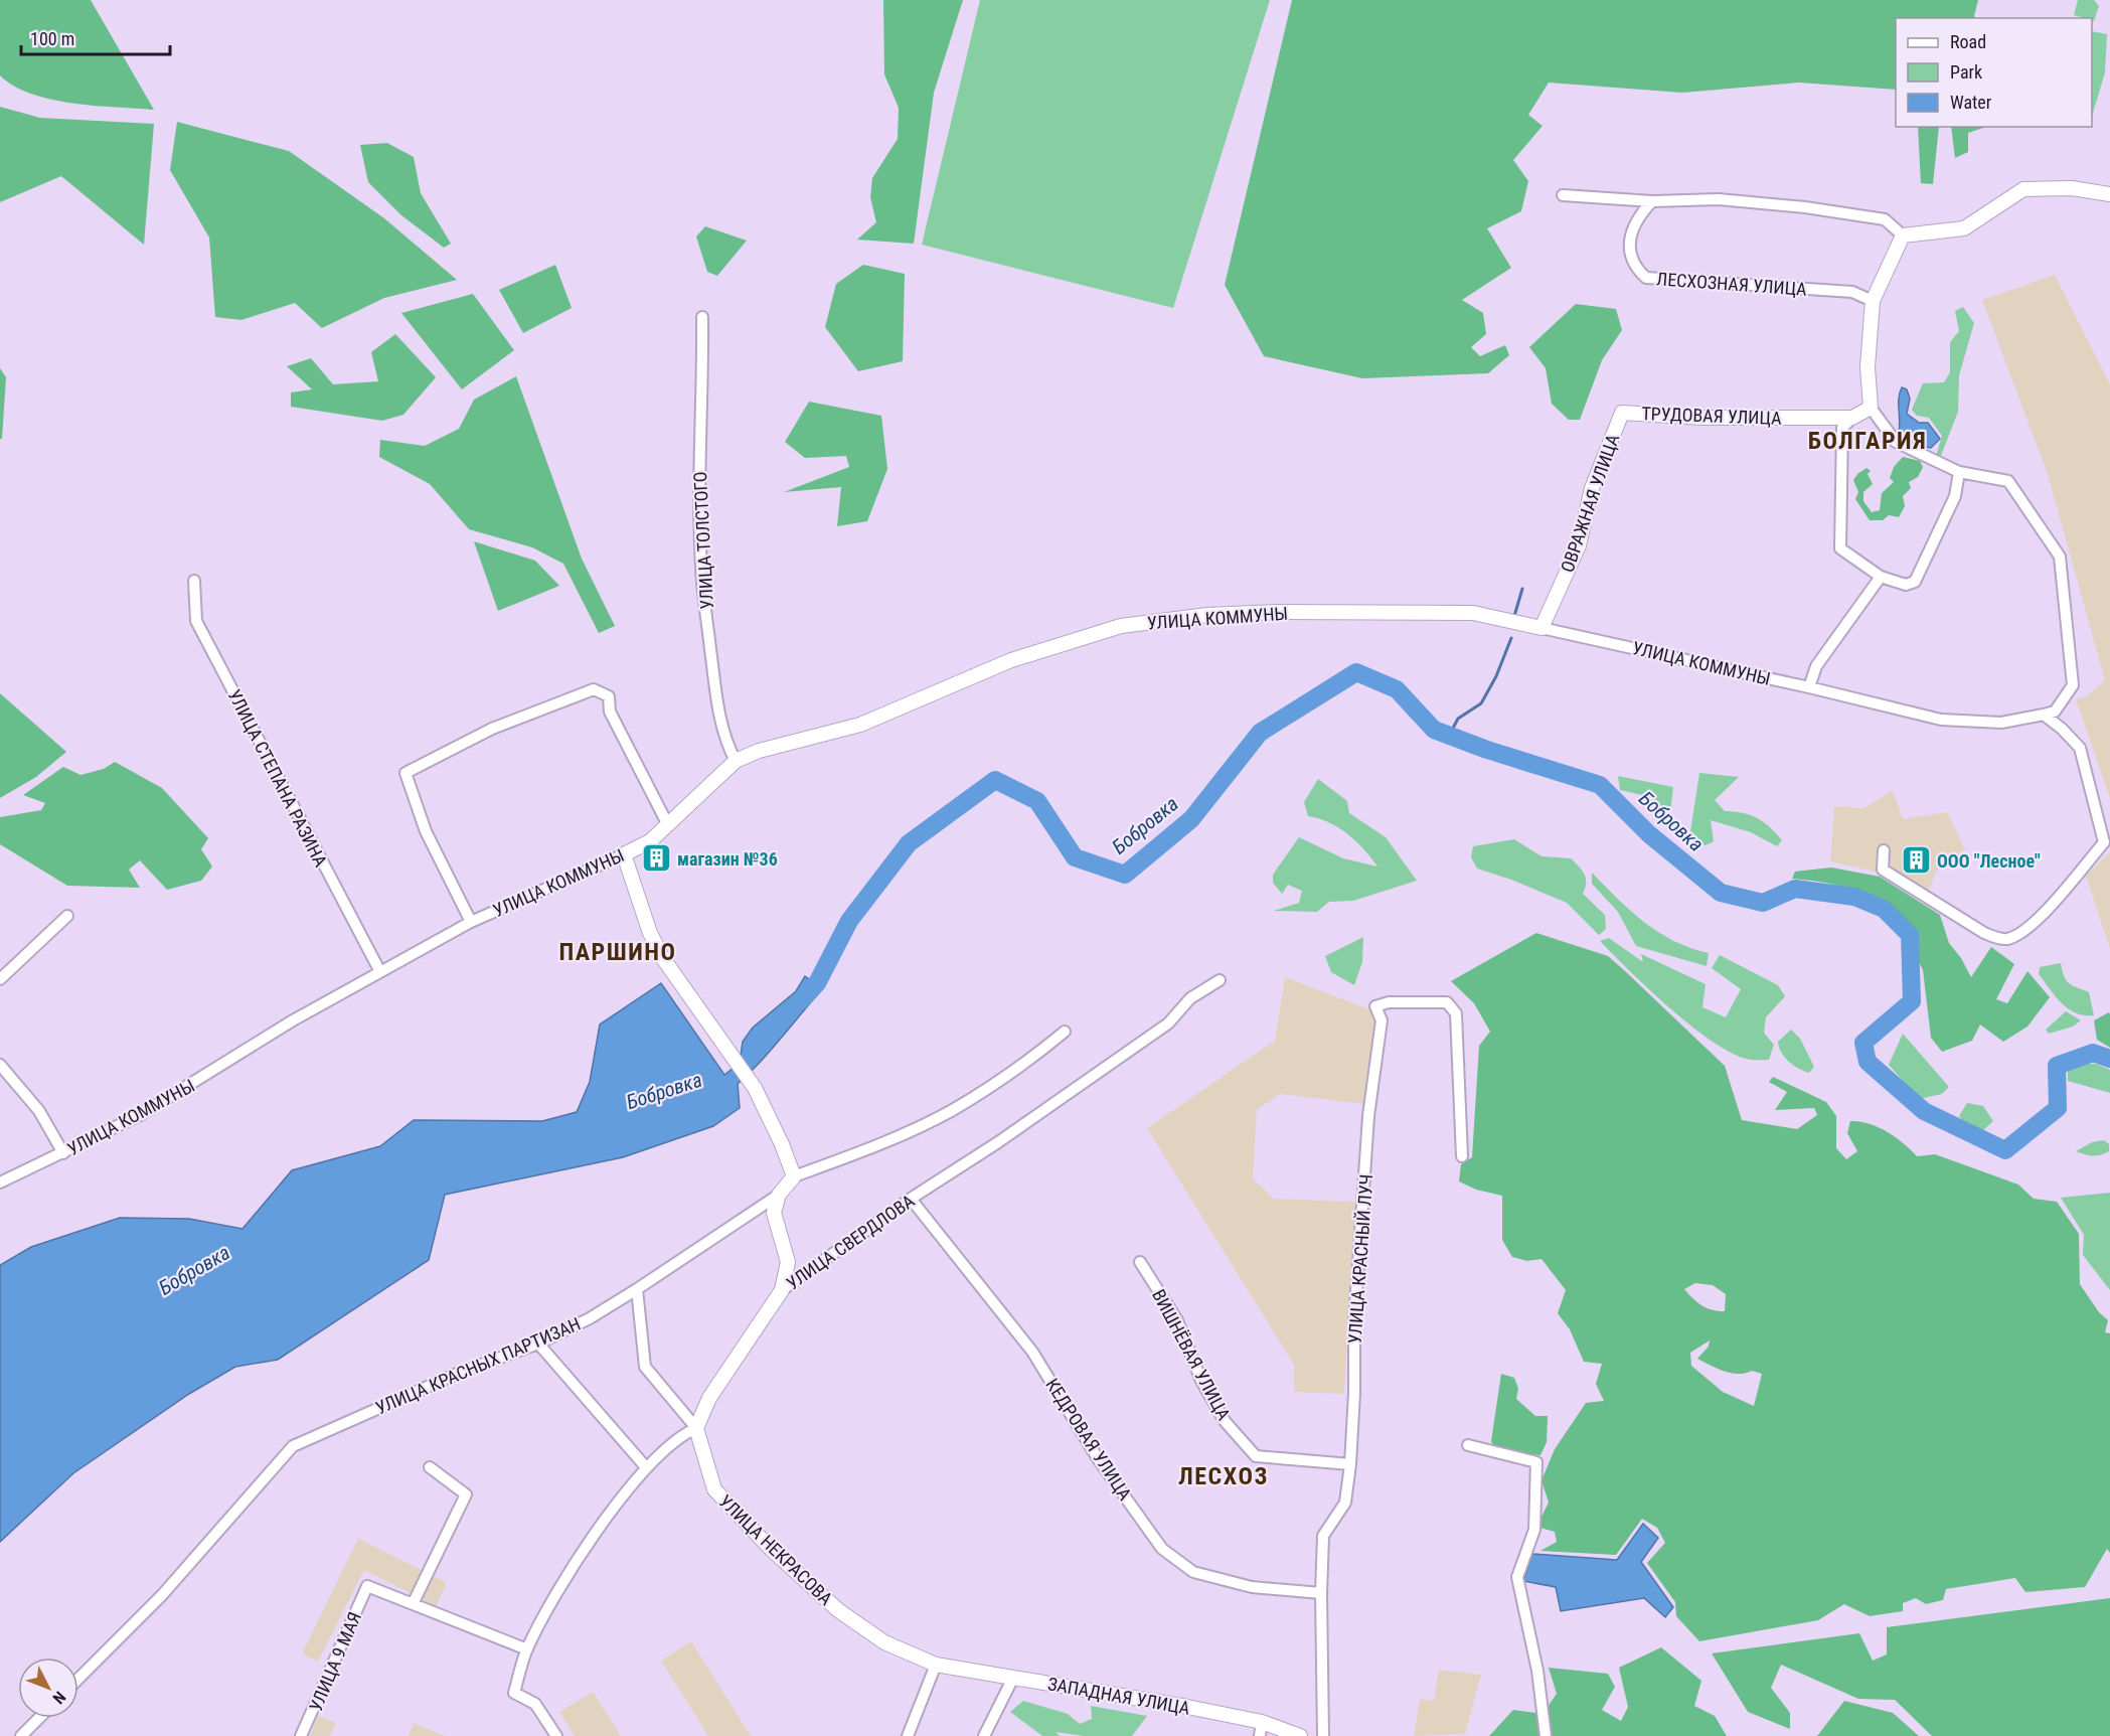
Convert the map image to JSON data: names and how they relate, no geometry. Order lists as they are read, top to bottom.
{
  "streets": {
    "street": [
      "ЛЕСХОЗНАЯ УЛИЦА",
      "ТРУДОВАЯ УЛИЦА",
      "ОВРАЖНАЯ УЛИЦА",
      "УЛИЦА ТОЛСТОГО",
      "УЛИЦА КОММУНЫ",
      "УЛИЦА СТЕПАНА РАЗИНА",
      "УЛИЦА СВЕРДЛОВА",
      "УЛИЦА КРАСНЫЙ ЛУЧ",
      "ВИШНЁВАЯ УЛИЦА",
      "УЛИЦА КРАСНЫХ ПАРТИЗАН",
      "КЕДРОВАЯ УЛИЦА",
      "УЛИЦА НЕКРАСОВА",
      "УЛИЦА 9 МАЯ",
      "ЗАПАДНАЯ УЛИЦА"
    ]
  },
  "crossings": [
    ["ТРУДОВАЯ УЛИЦА", "ОВРАЖНАЯ УЛИЦА"],
    ["ОВРАЖНАЯ УЛИЦА", "УЛИЦА КОММУНЫ"],
    ["УЛИЦА ТОЛСТОГО", "УЛИЦА КОММУНЫ"],
    ["УЛИЦА КОММУНЫ", "УЛИЦА СТЕПАНА РАЗИНА"],
    ["УЛИЦА СВЕРДЛОВА", "КЕДРОВАЯ УЛИЦА"],
    ["УЛИЦА СВЕРДЛОВА", "УЛИЦА НЕКРАСОВА"],
    ["УЛИЦА КРАСНЫЙ ЛУЧ", "ВИШНЁВАЯ УЛИЦА"],
    ["УЛИЦА КРАСНЫЙ ЛУЧ", "КЕДРОВАЯ УЛИЦА"],
    ["УЛИЦА КРАСНЫХ ПАРТИЗАН", "УЛИЦА НЕКРАСОВА"],
    ["УЛИЦА НЕКРАСОВА", "ЗАПАДНАЯ УЛИЦА"]
  ],
  "districts": ["БОЛГАРИЯ", "ПАРШИНО", "ЛЕСХОЗ"],
  "water": ["Бобровка"],
  "places": {
    "building": ["магазин №36", "ООО \"Лесное\""]
  },
  "legend": ["Road", "Park", "Water"],
  "scale_bar": "100 m",
  "north": "bottom right"
}
